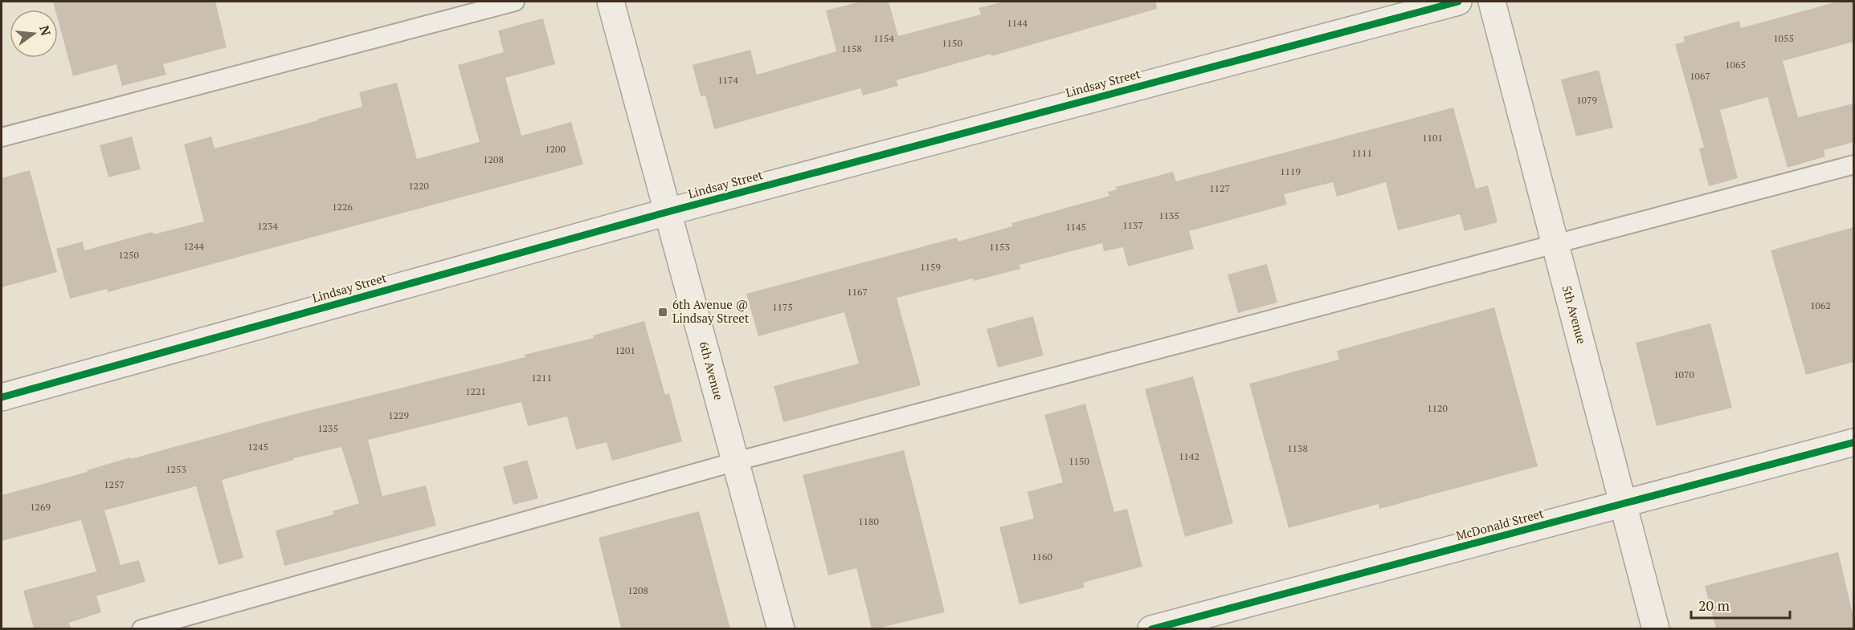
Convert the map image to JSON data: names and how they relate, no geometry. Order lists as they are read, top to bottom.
{
  "streets": {
    "street": [
      "Lindsay Street",
      "5th Avenue",
      "6th Avenue",
      "McDonald Street"
    ]
  },
  "crossings": [
    ["Lindsay Street", "6th Avenue"],
    ["5th Avenue", "McDonald Street"]
  ],
  "places": {
    "transit": ["6th Avenue @ Lindsay Street"]
  },
  "house_numbers": [
    "1144",
    "1154",
    "1055",
    "1150",
    "1158",
    "1065",
    "1067",
    "1174",
    "1079",
    "1101",
    "1200",
    "1111",
    "1208",
    "1119",
    "1220",
    "1127",
    "1226",
    "1135",
    "1137",
    "1234",
    "1145",
    "1244",
    "1153",
    "1250",
    "1159",
    "1167",
    "1062",
    "1175",
    "1201",
    "1070",
    "1211",
    "1221",
    "1120",
    "1229",
    "1235",
    "1245",
    "1138",
    "1142",
    "1150",
    "1253",
    "1257",
    "1269",
    "1180",
    "1160",
    "1208"
  ],
  "scale_bar": "20 m",
  "north": "right"
}
